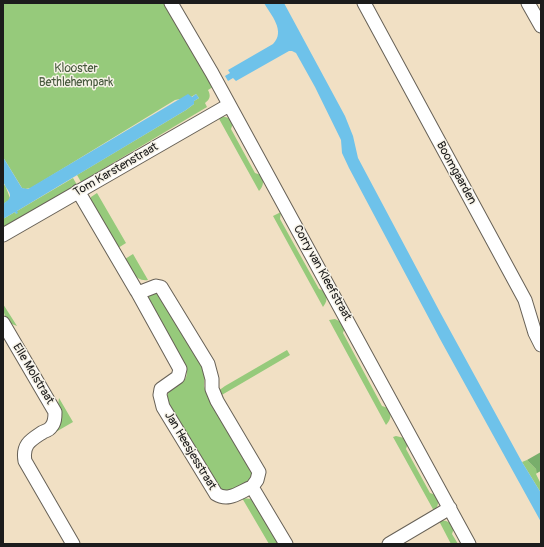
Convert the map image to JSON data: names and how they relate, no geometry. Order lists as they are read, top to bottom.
{
  "streets": {
    "street": [
      "Tom Karstenstraat",
      "Boomgaarden",
      "Corry van Kleefstraat",
      "Elle Molstraat",
      "Jan Heesjesstraat"
    ]
  },
  "crossings": [
    ["Tom Karstenstraat", "Corry van Kleefstraat"],
    ["Tom Karstenstraat", "Jan Heesjesstraat"]
  ],
  "parks": ["Klooster Bethlehempark"]
}
